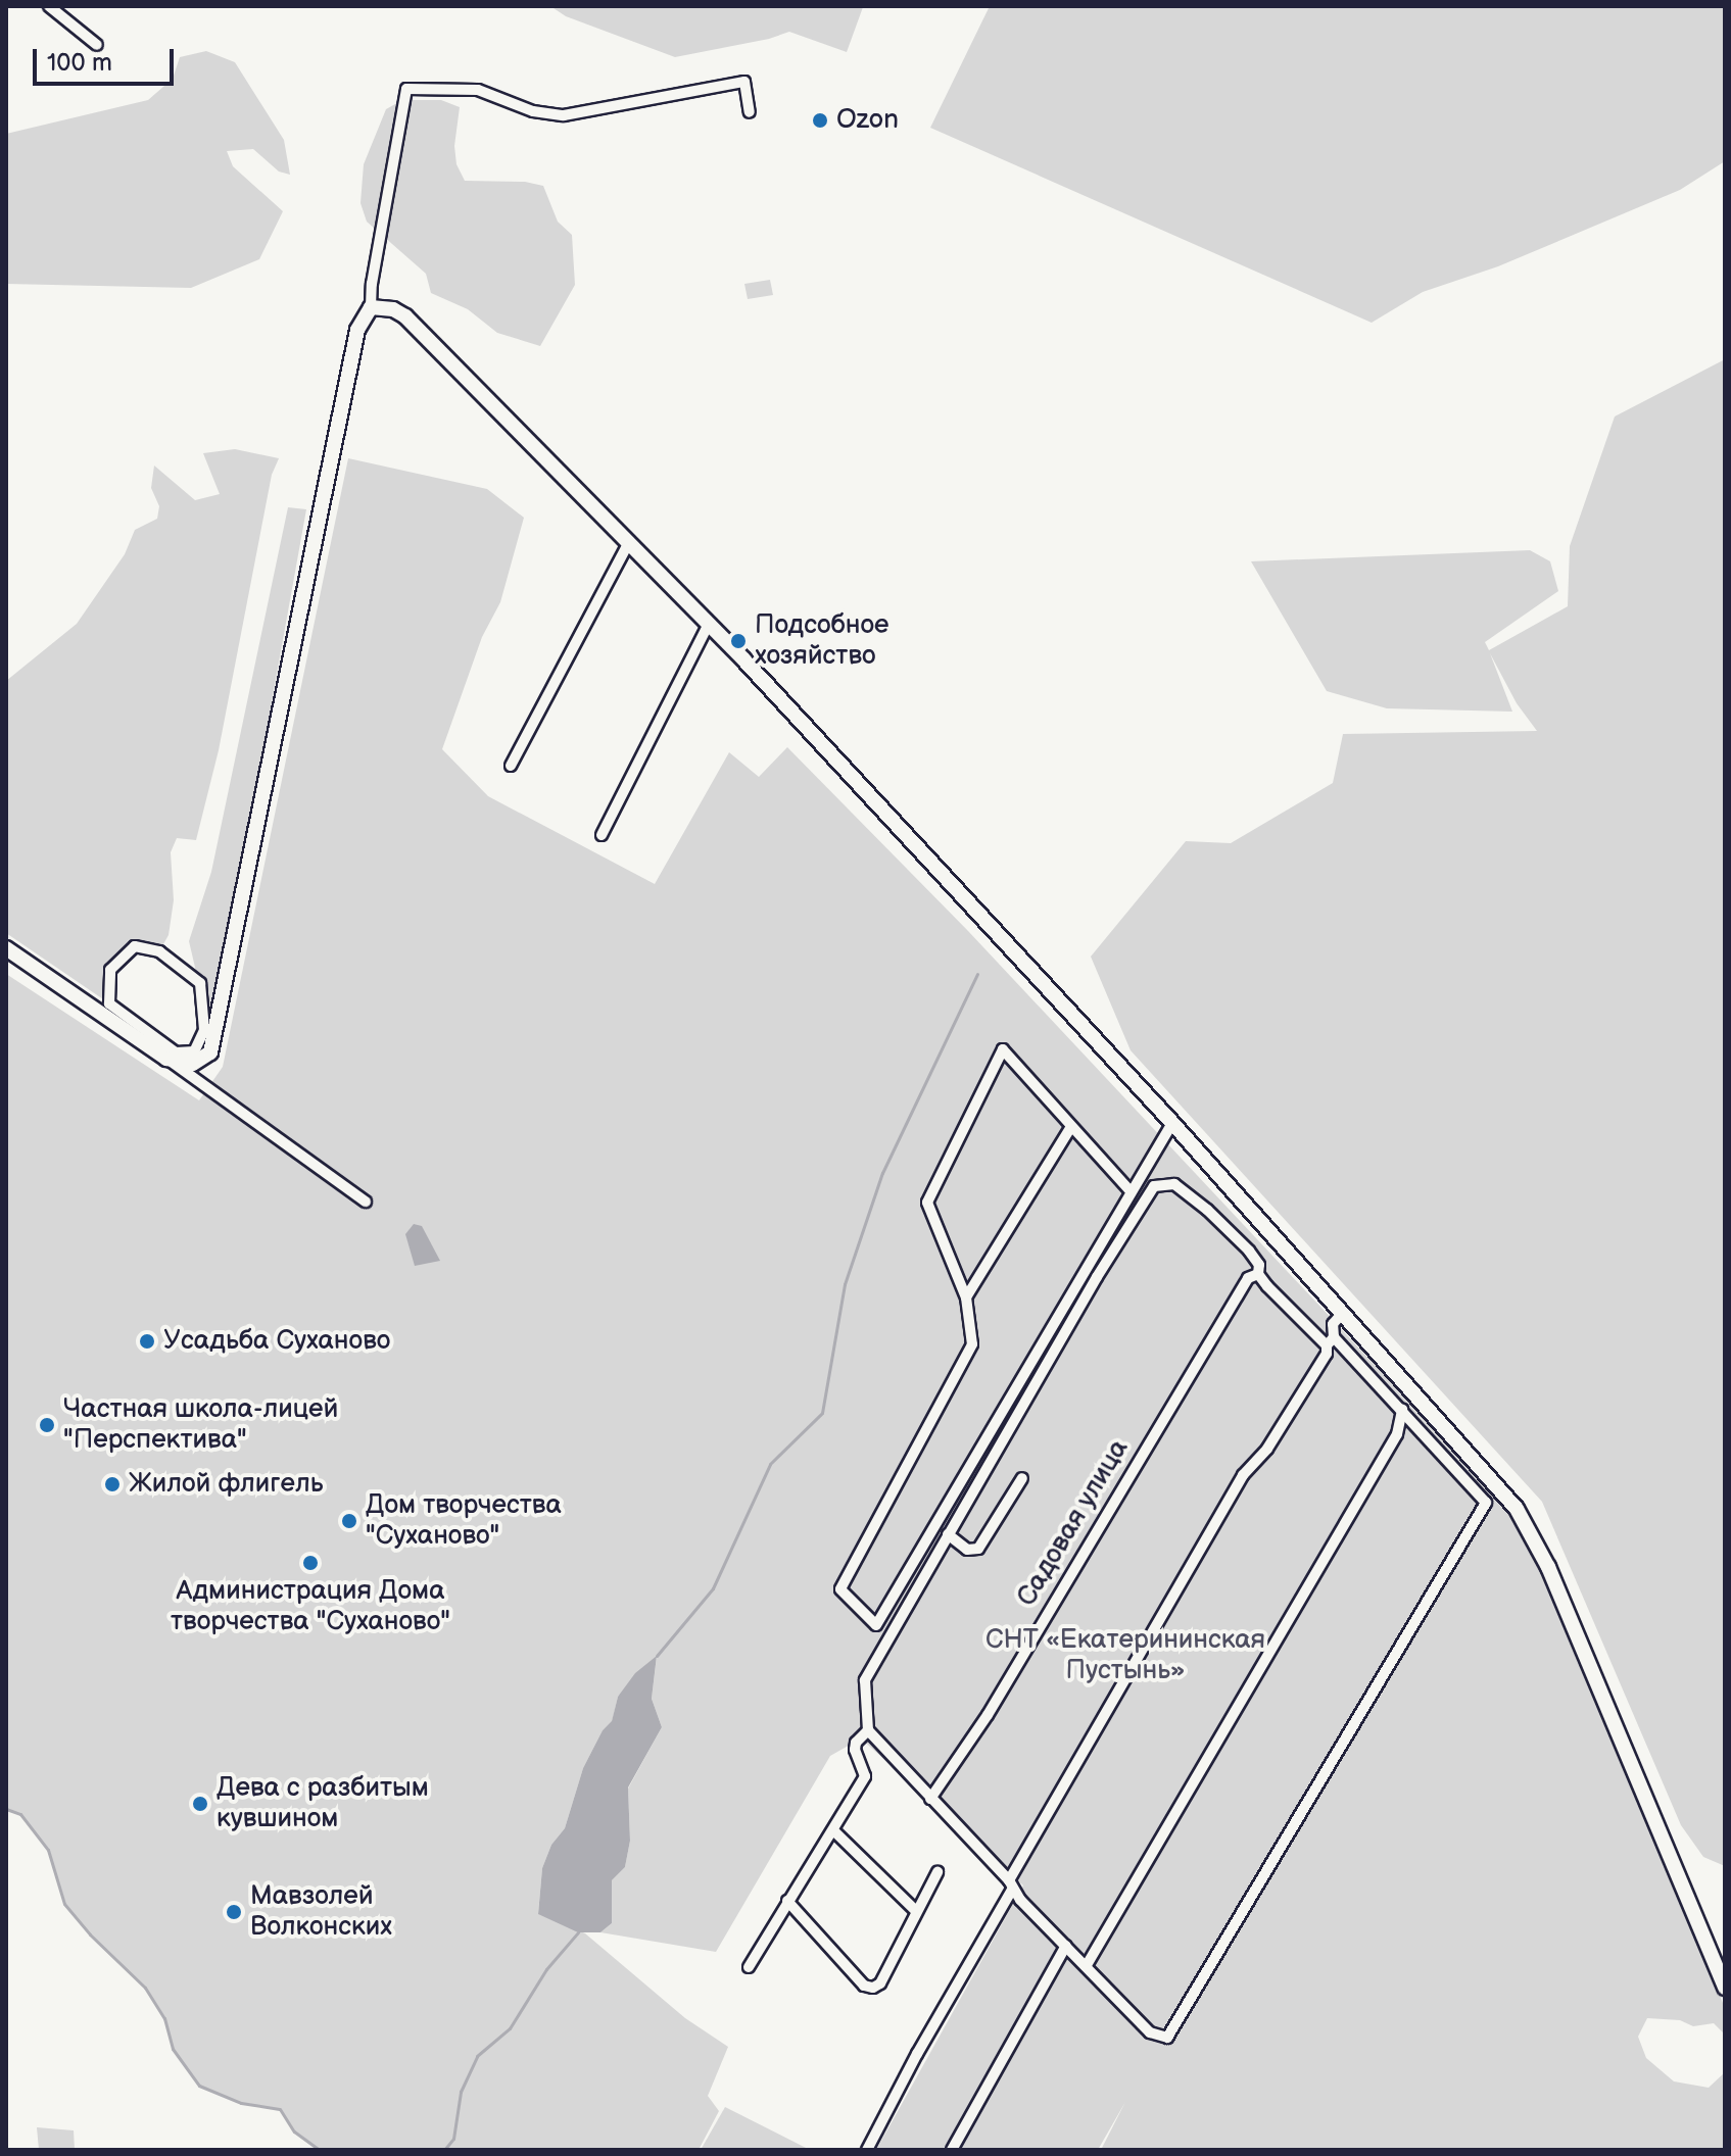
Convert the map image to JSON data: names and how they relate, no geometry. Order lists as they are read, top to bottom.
{
  "streets": {
    "street": ["Садовая улица"]
  },
  "parks": ["СНТ «Екатерининская Пустынь»"],
  "places": [
    "Ozon",
    "Подсобное хозяйство",
    "Усадьба Суханово",
    "Частная школа-лицей \"Перспектива\"",
    "Жилой флигель",
    "Дом творчества \"Суханово\"",
    "Администрация Дома творчества \"Суханово\"",
    "Дева с разбитым кувшином",
    "Мавзолей Волконских"
  ],
  "scale_bar": "100 m"
}
